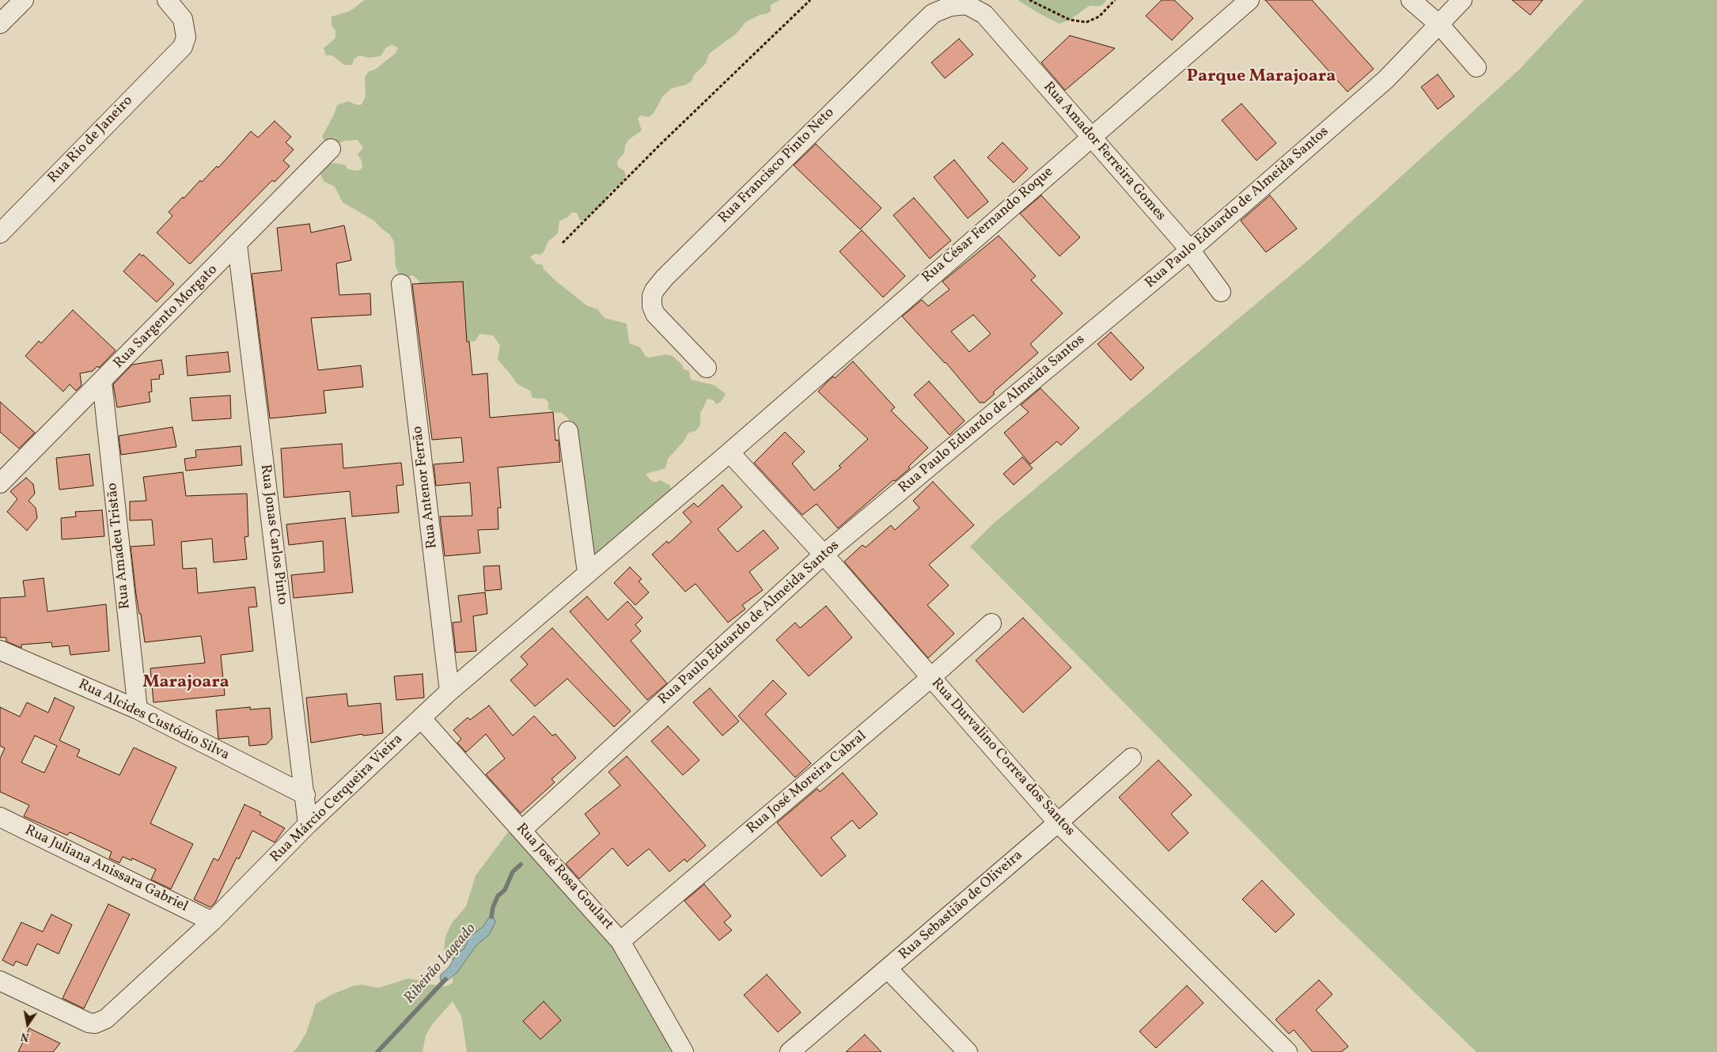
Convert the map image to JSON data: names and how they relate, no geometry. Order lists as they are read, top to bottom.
{
  "streets": {
    "street": [
      "Rua Rio de Janeiro",
      "Rua Amador Ferreira Gomes",
      "Rua Francisco Pinto Neto",
      "Rua Paulo Eduardo de Almeida Santos",
      "Rua César Fernando Roque",
      "Rua Sargento Morgato",
      "Rua Antenor Ferrão",
      "Rua Jonas Carlos Pinto",
      "Rua Amadeu Tristão",
      "Rua Alcides Custódio Silva",
      "Rua Durvalino Correa dos Santos",
      "Rua José Moreira Cabral",
      "Rua Márcio Cerqueira Vieira",
      "Rua Juliana Anissara Gabriel",
      "Rua José Rosa Goulart",
      "Rua Sebastião de Oliveira"
    ]
  },
  "crossings": [
    ["Rua Amador Ferreira Gomes", "Rua Francisco Pinto Neto"],
    ["Rua Amador Ferreira Gomes", "Rua Paulo Eduardo de Almeida Santos"],
    ["Rua Amador Ferreira Gomes", "Rua César Fernando Roque"],
    ["Rua Paulo Eduardo de Almeida Santos", "Rua Durvalino Correa dos Santos"],
    ["Rua Paulo Eduardo de Almeida Santos", "Rua José Rosa Goulart"],
    ["Rua César Fernando Roque", "Rua Durvalino Correa dos Santos"],
    ["Rua César Fernando Roque", "Rua Márcio Cerqueira Vieira"],
    ["Rua Sargento Morgato", "Rua Jonas Carlos Pinto"],
    ["Rua Sargento Morgato", "Rua Amadeu Tristão"],
    ["Rua Antenor Ferrão", "Rua Márcio Cerqueira Vieira"],
    ["Rua Jonas Carlos Pinto", "Rua Alcides Custódio Silva"],
    ["Rua Jonas Carlos Pinto", "Rua Márcio Cerqueira Vieira"],
    ["Rua Amadeu Tristão", "Rua Alcides Custódio Silva"],
    ["Rua Durvalino Correa dos Santos", "Rua José Moreira Cabral"],
    ["Rua Durvalino Correa dos Santos", "Rua Márcio Cerqueira Vieira"],
    ["Rua Durvalino Correa dos Santos", "Rua Sebastião de Oliveira"],
    ["Rua José Moreira Cabral", "Rua José Rosa Goulart"],
    ["Rua Márcio Cerqueira Vieira", "Rua Juliana Anissara Gabriel"],
    ["Rua Márcio Cerqueira Vieira", "Rua José Rosa Goulart"]
  ],
  "districts": ["Parque Marajoara", "Marajoara"],
  "water": ["Ribeirão Lageado"],
  "north": "bottom"
}
